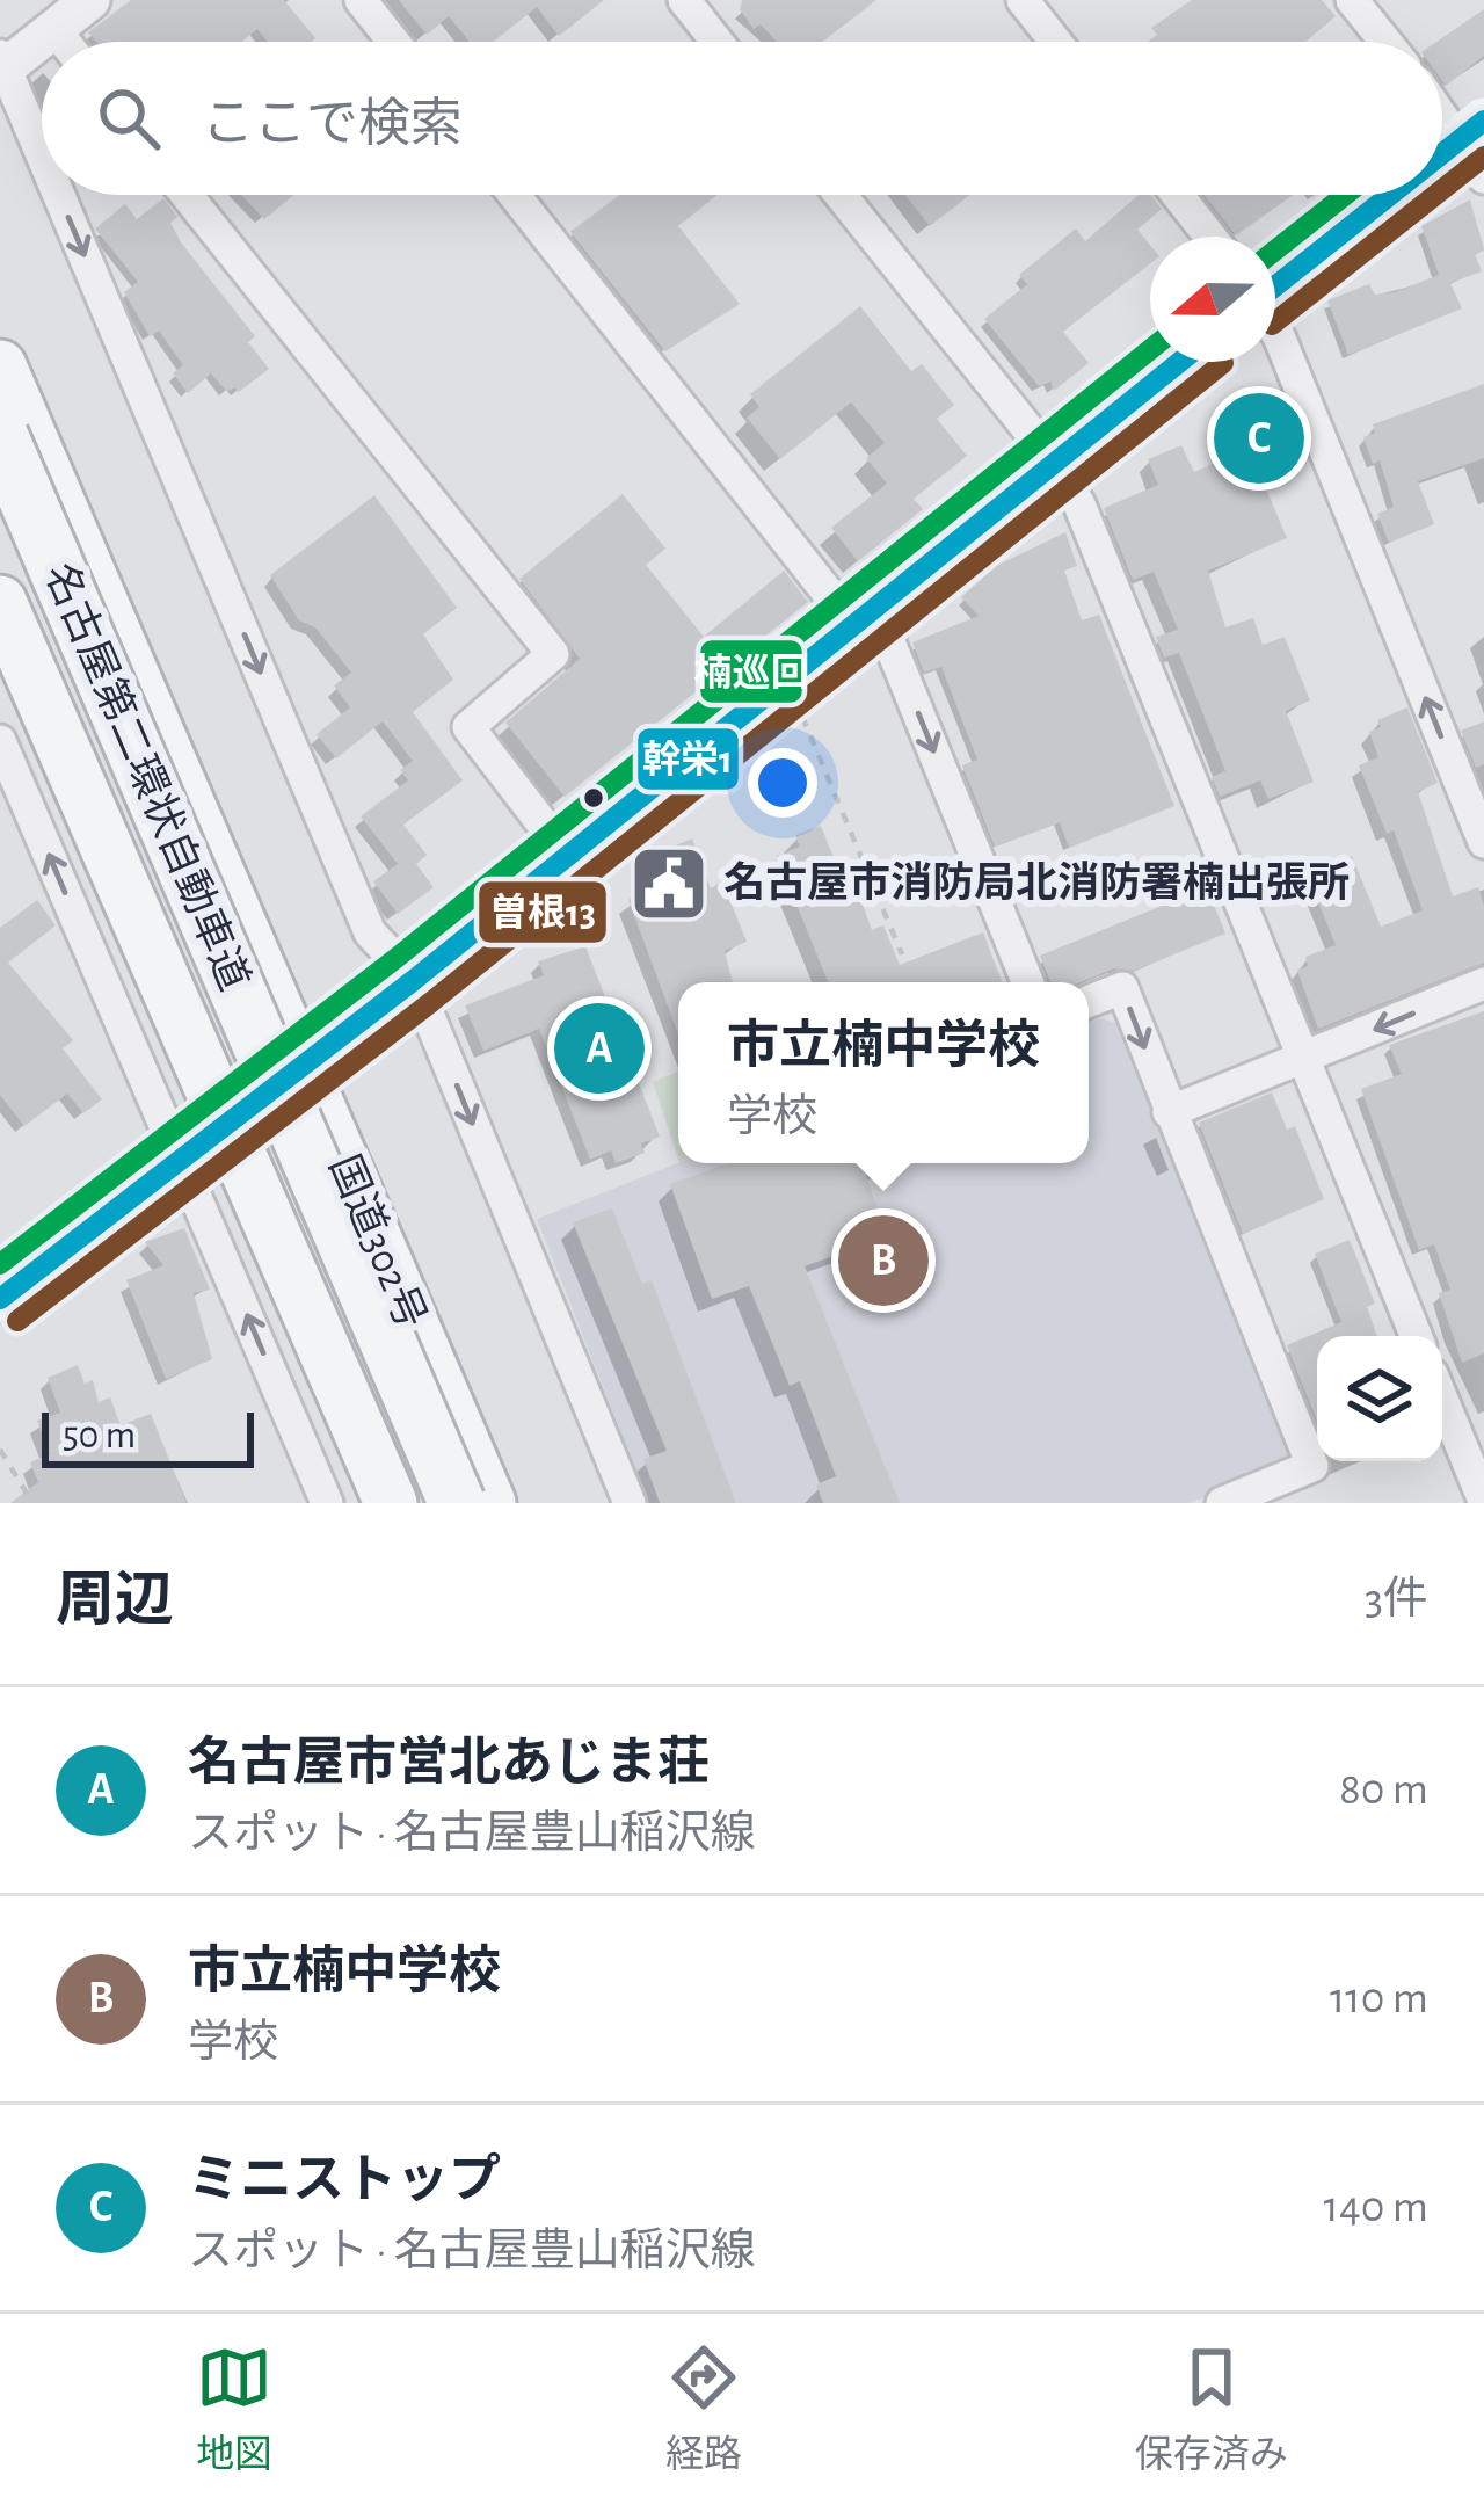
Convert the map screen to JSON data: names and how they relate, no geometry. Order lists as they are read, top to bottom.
{
  "streets": {
    "highway": ["名古屋第二環状自動車道", "国道302号"]
  },
  "places": {
    "public building": ["名古屋市消防局北消防署楠出張所"]
  },
  "lines": ["transit line 幹栄1", "transit line 曽根13", "transit line 楠巡回"],
  "scale_bar": "50 m",
  "north": "left",
  "page": {
    "search": "ここで検索",
    "pins": ["C", "A", "B"],
    "popup": ["市立楠中学校", "学校"],
    "scale": "50 m",
    "heading": ["周辺", "3件"],
    "list": [
      {
        "mark": "A",
        "name": "名古屋市営北あじま荘",
        "note": "スポット · 名古屋豊山稲沢線",
        "value": "80 m"
      },
      {
        "mark": "B",
        "name": "市立楠中学校",
        "note": "学校",
        "value": "110 m"
      },
      {
        "mark": "C",
        "name": "ミニストップ",
        "note": "スポット · 名古屋豊山稲沢線",
        "value": "140 m"
      }
    ],
    "nav": ["地図", "経路", "保存済み"]
  }
}
